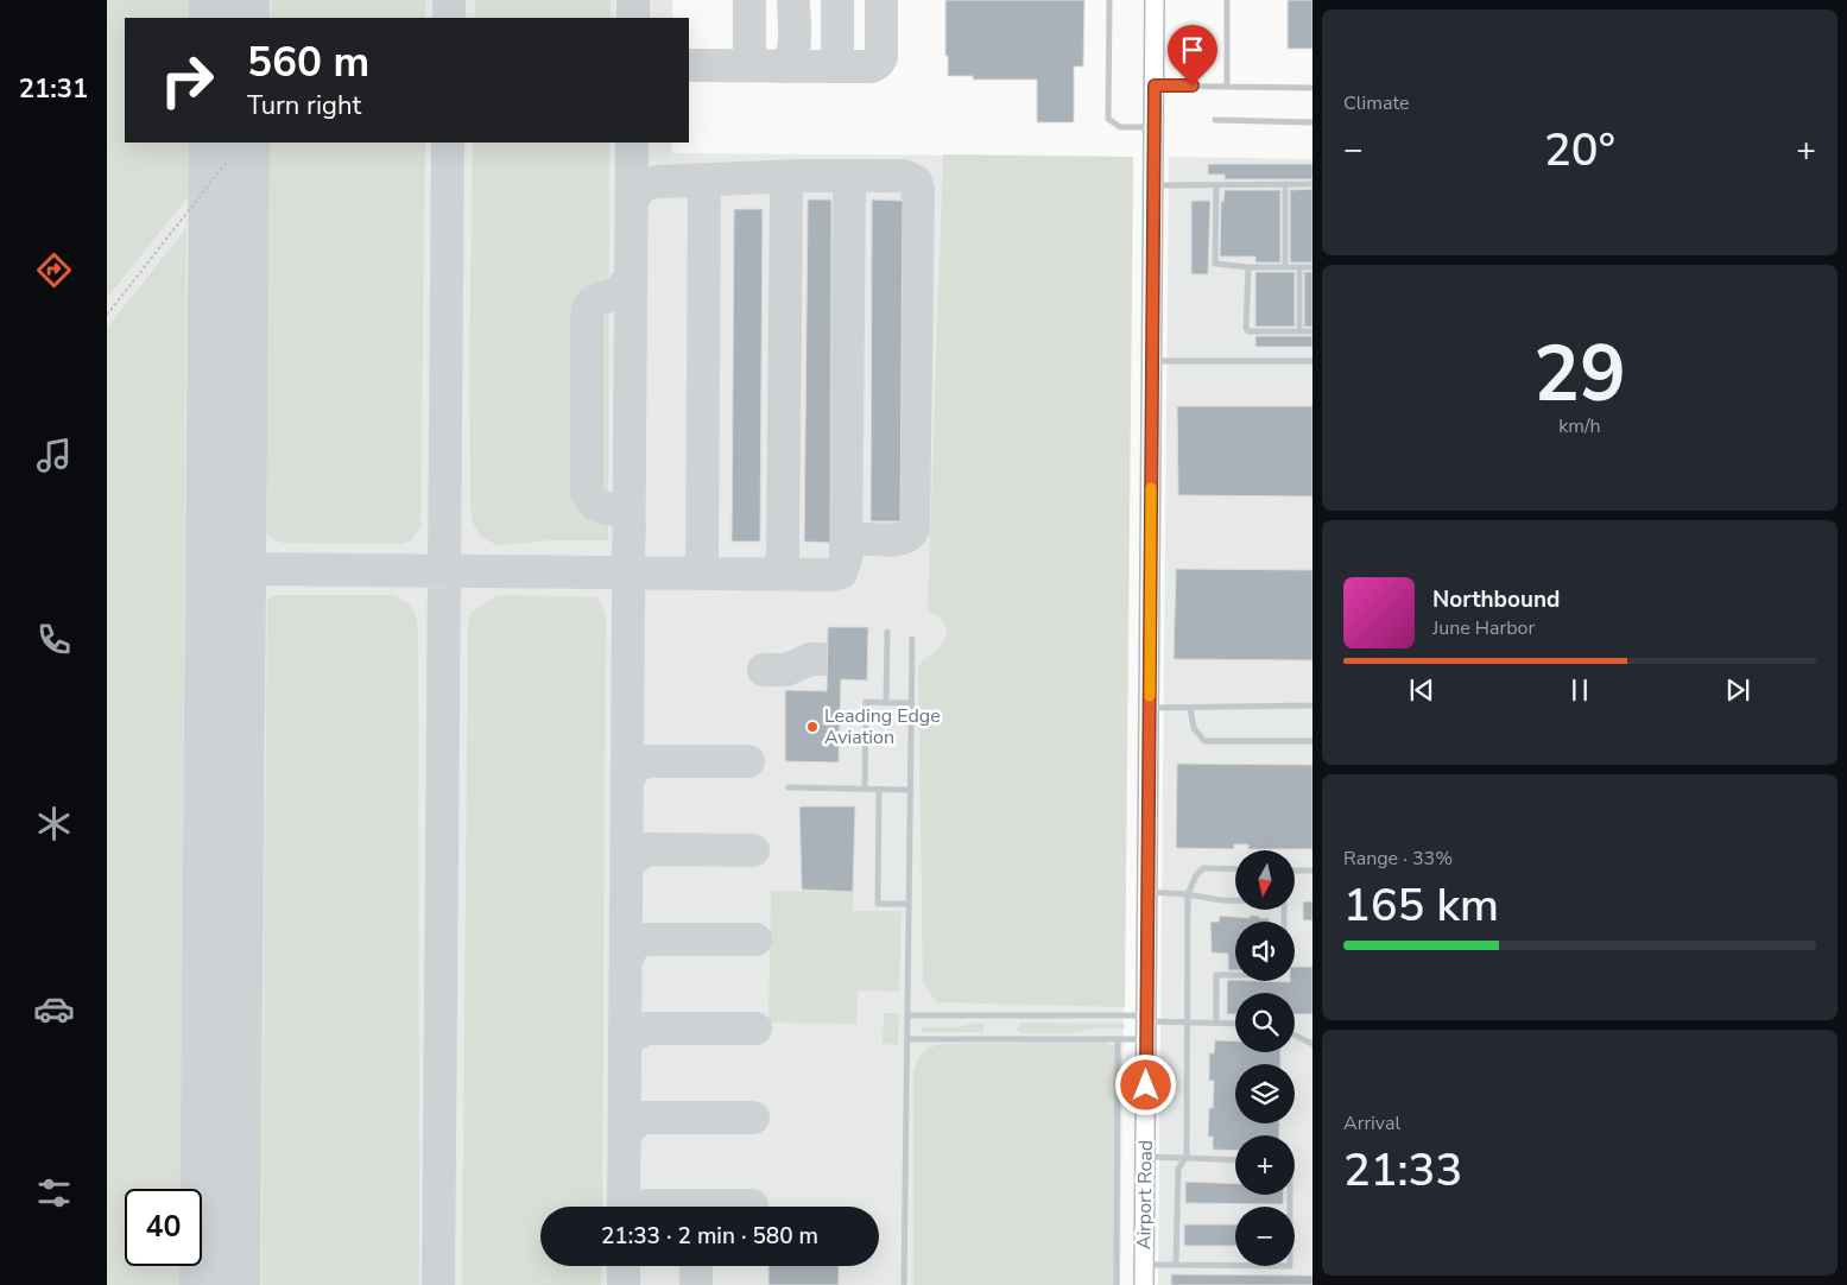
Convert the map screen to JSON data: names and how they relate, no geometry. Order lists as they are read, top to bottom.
{
  "streets": {
    "street": ["Airport Road"]
  },
  "places": ["Leading Edge Aviation"],
  "north": "bottom",
  "page": {
    "tabs": "21:31",
    "tile": [
      "Climate",
      ["29", "km/h"],
      ["Range · 33%", "165 km"],
      ["Arrival", "21:33"]
    ],
    "turn": ["560 m", "Turn right"],
    "heat": ["−", "20°", "+"],
    "song": ["Northbound", "June Harbor"],
    "map_buttons": ["+", "−"],
    "limit": "40",
    "trip": "21:33 · 2 min · 580 m"
  }
}
